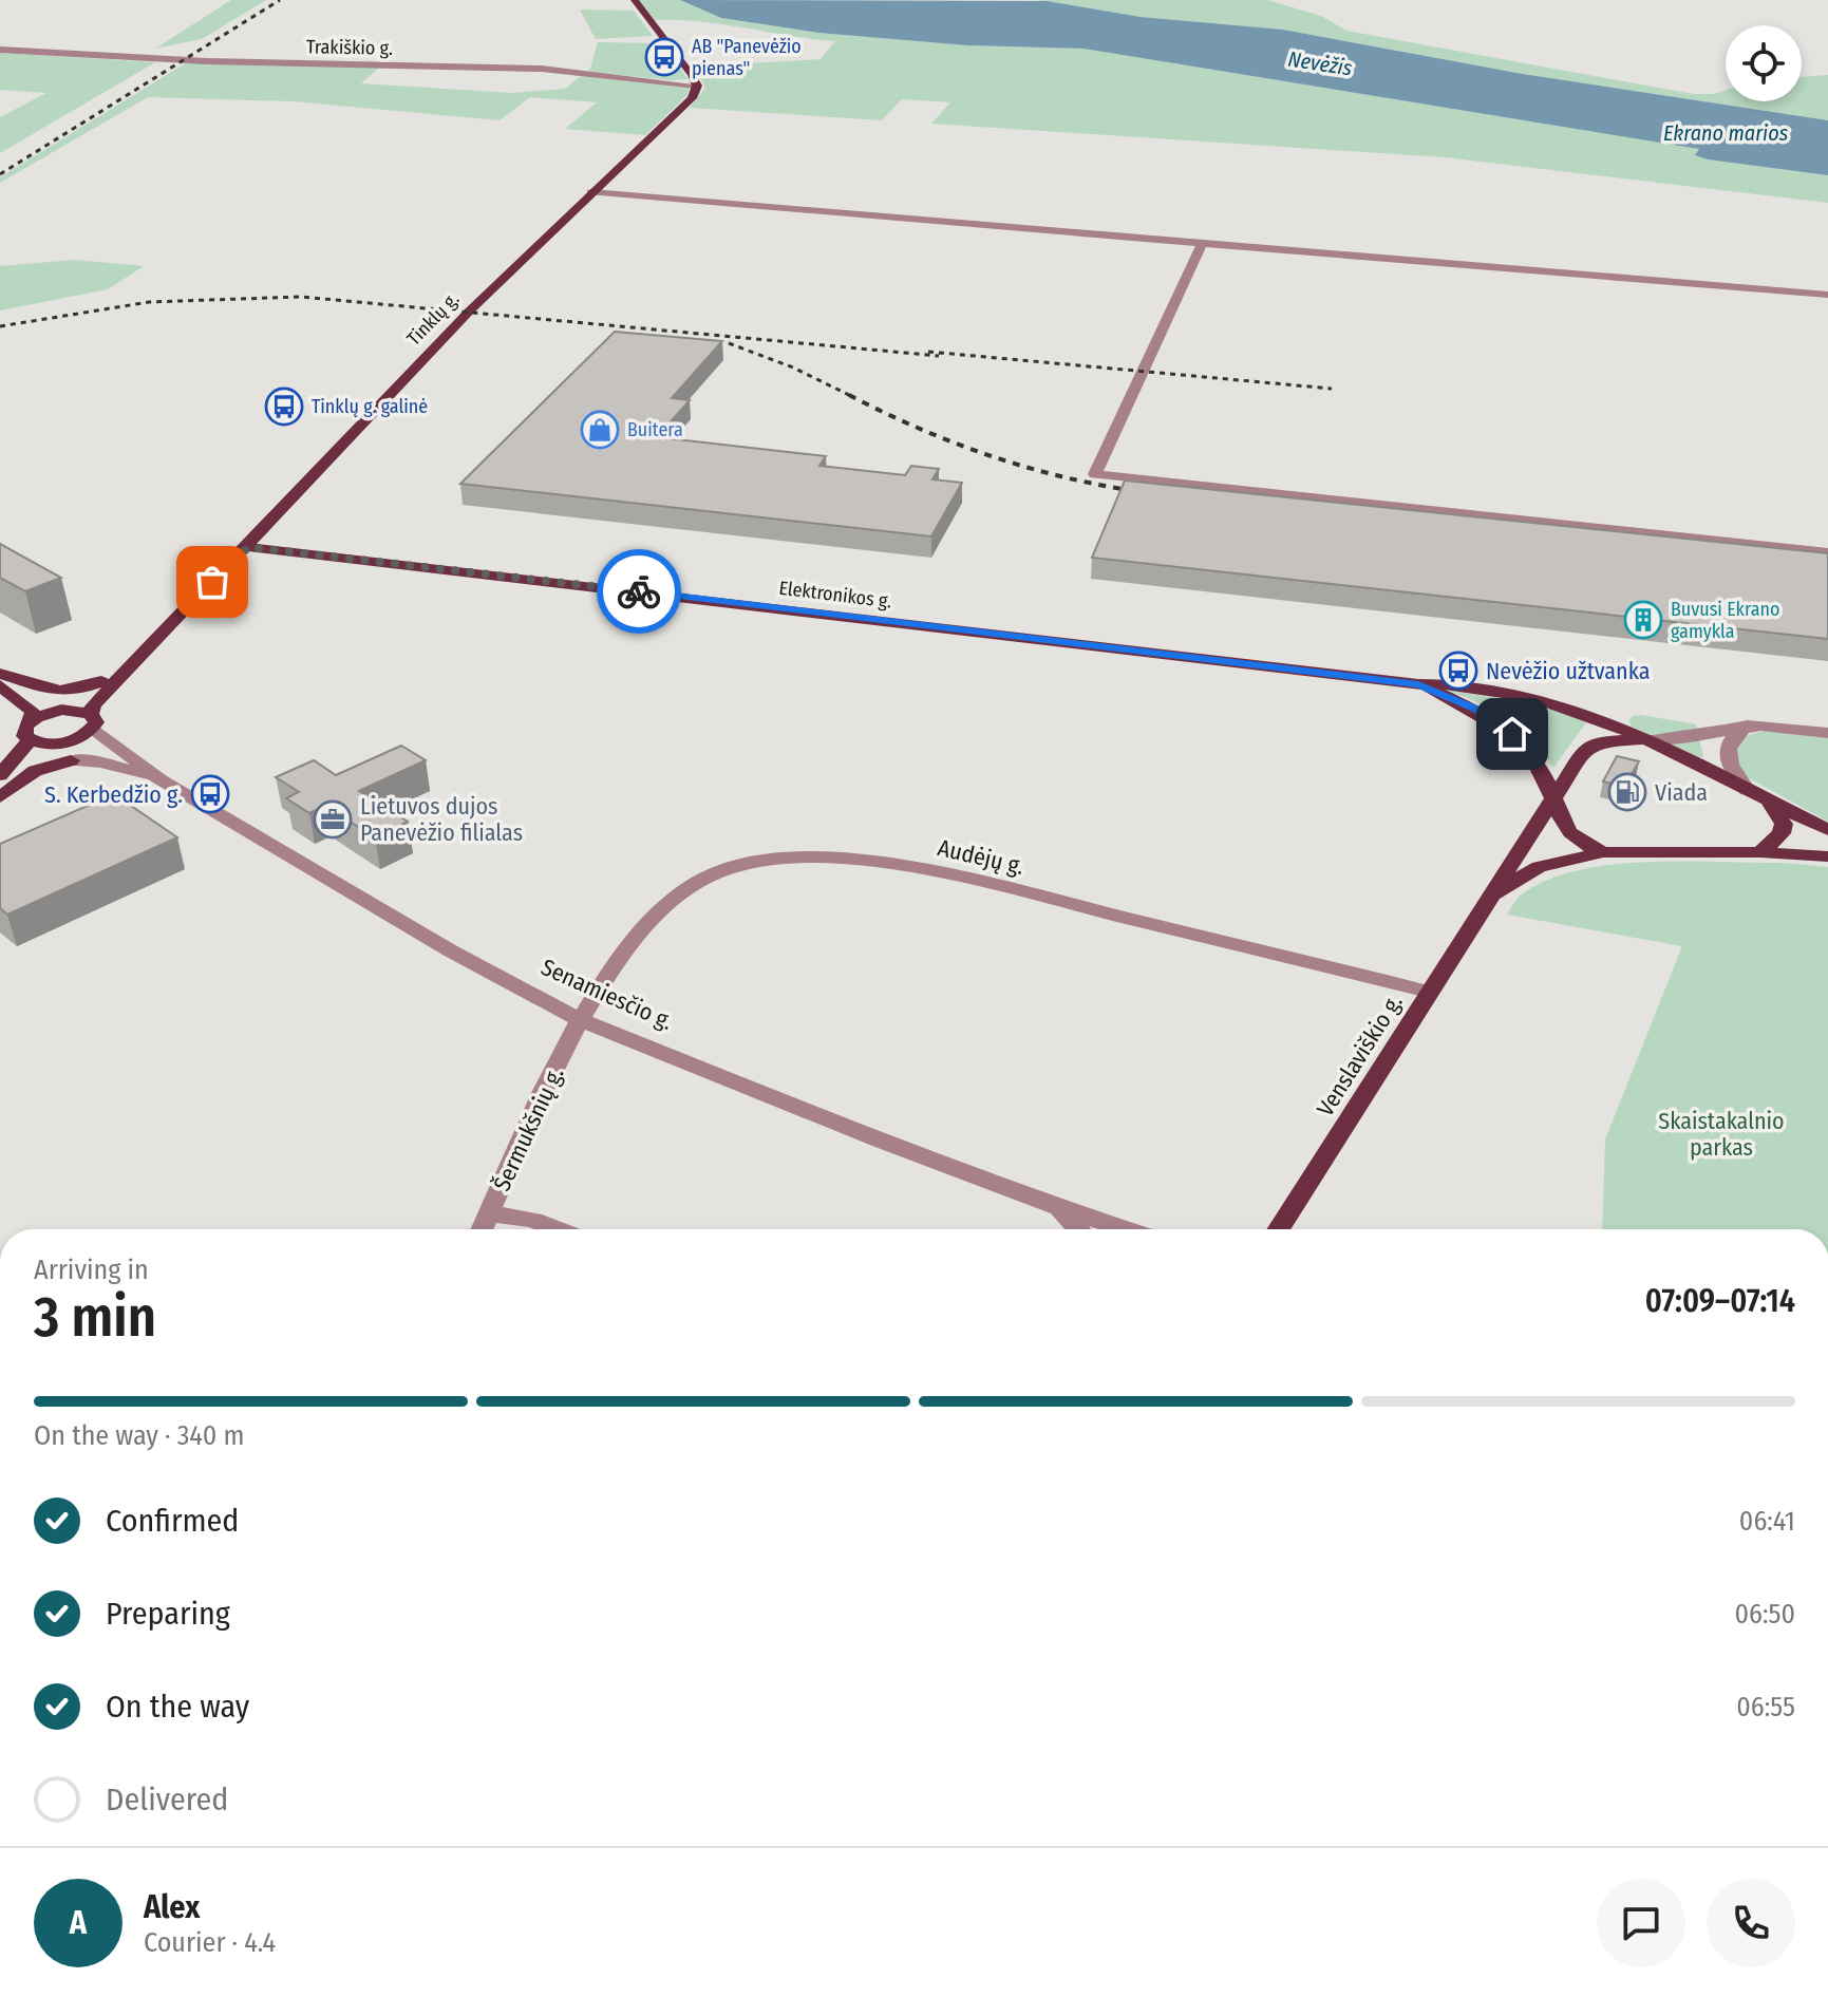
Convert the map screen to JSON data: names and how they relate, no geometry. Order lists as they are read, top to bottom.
{
  "streets": {
    "main road": [
      "Tinklų g.",
      "Elektronikos g.",
      "Senamiesčio g.",
      "Venslaviškio g."
    ],
    "street": ["Trakiškio g.", "Audėjų g.", "Šermukšnių g."]
  },
  "crossings": [
    ["Trakiškio g.", "Tinklų g."],
    ["Tinklų g.", "Elektronikos g."],
    ["Tinklų g.", "Senamiesčio g."],
    ["Elektronikos g.", "Venslaviškio g."],
    ["Audėjų g.", "Senamiesčio g."],
    ["Audėjų g.", "Venslaviškio g."],
    ["Audėjų g.", "Šermukšnių g."],
    ["Senamiesčio g.", "Šermukšnių g."]
  ],
  "water": ["Nevėžis", "Ekrano marios"],
  "parks": ["Skaistakalnio parkas"],
  "places": {
    "bus stop": [
      "AB \"Panevėžio pienas\"",
      "Tinklų g. galinė",
      "Nevėžio užtvanka",
      "S. Kerbedžio g."
    ],
    "shop": ["Buitera"],
    "building": ["Buvusi Ekrano gamykla"],
    "fuel station": ["Viada"],
    "office": ["Lietuvos dujos Panevėžio filialas"]
  },
  "page": {
    "heading": ["3 min", "Arriving in", "07:09–07:14"],
    "panel": ["Alex", "Courier · 4.4"],
    "bar": "On the way · 340 m",
    "list": [
      ["Confirmed", "06:41"],
      ["Preparing", "06:50"],
      ["On the way", "06:55"],
      "Delivered"
    ],
    "round": "A"
  }
}
